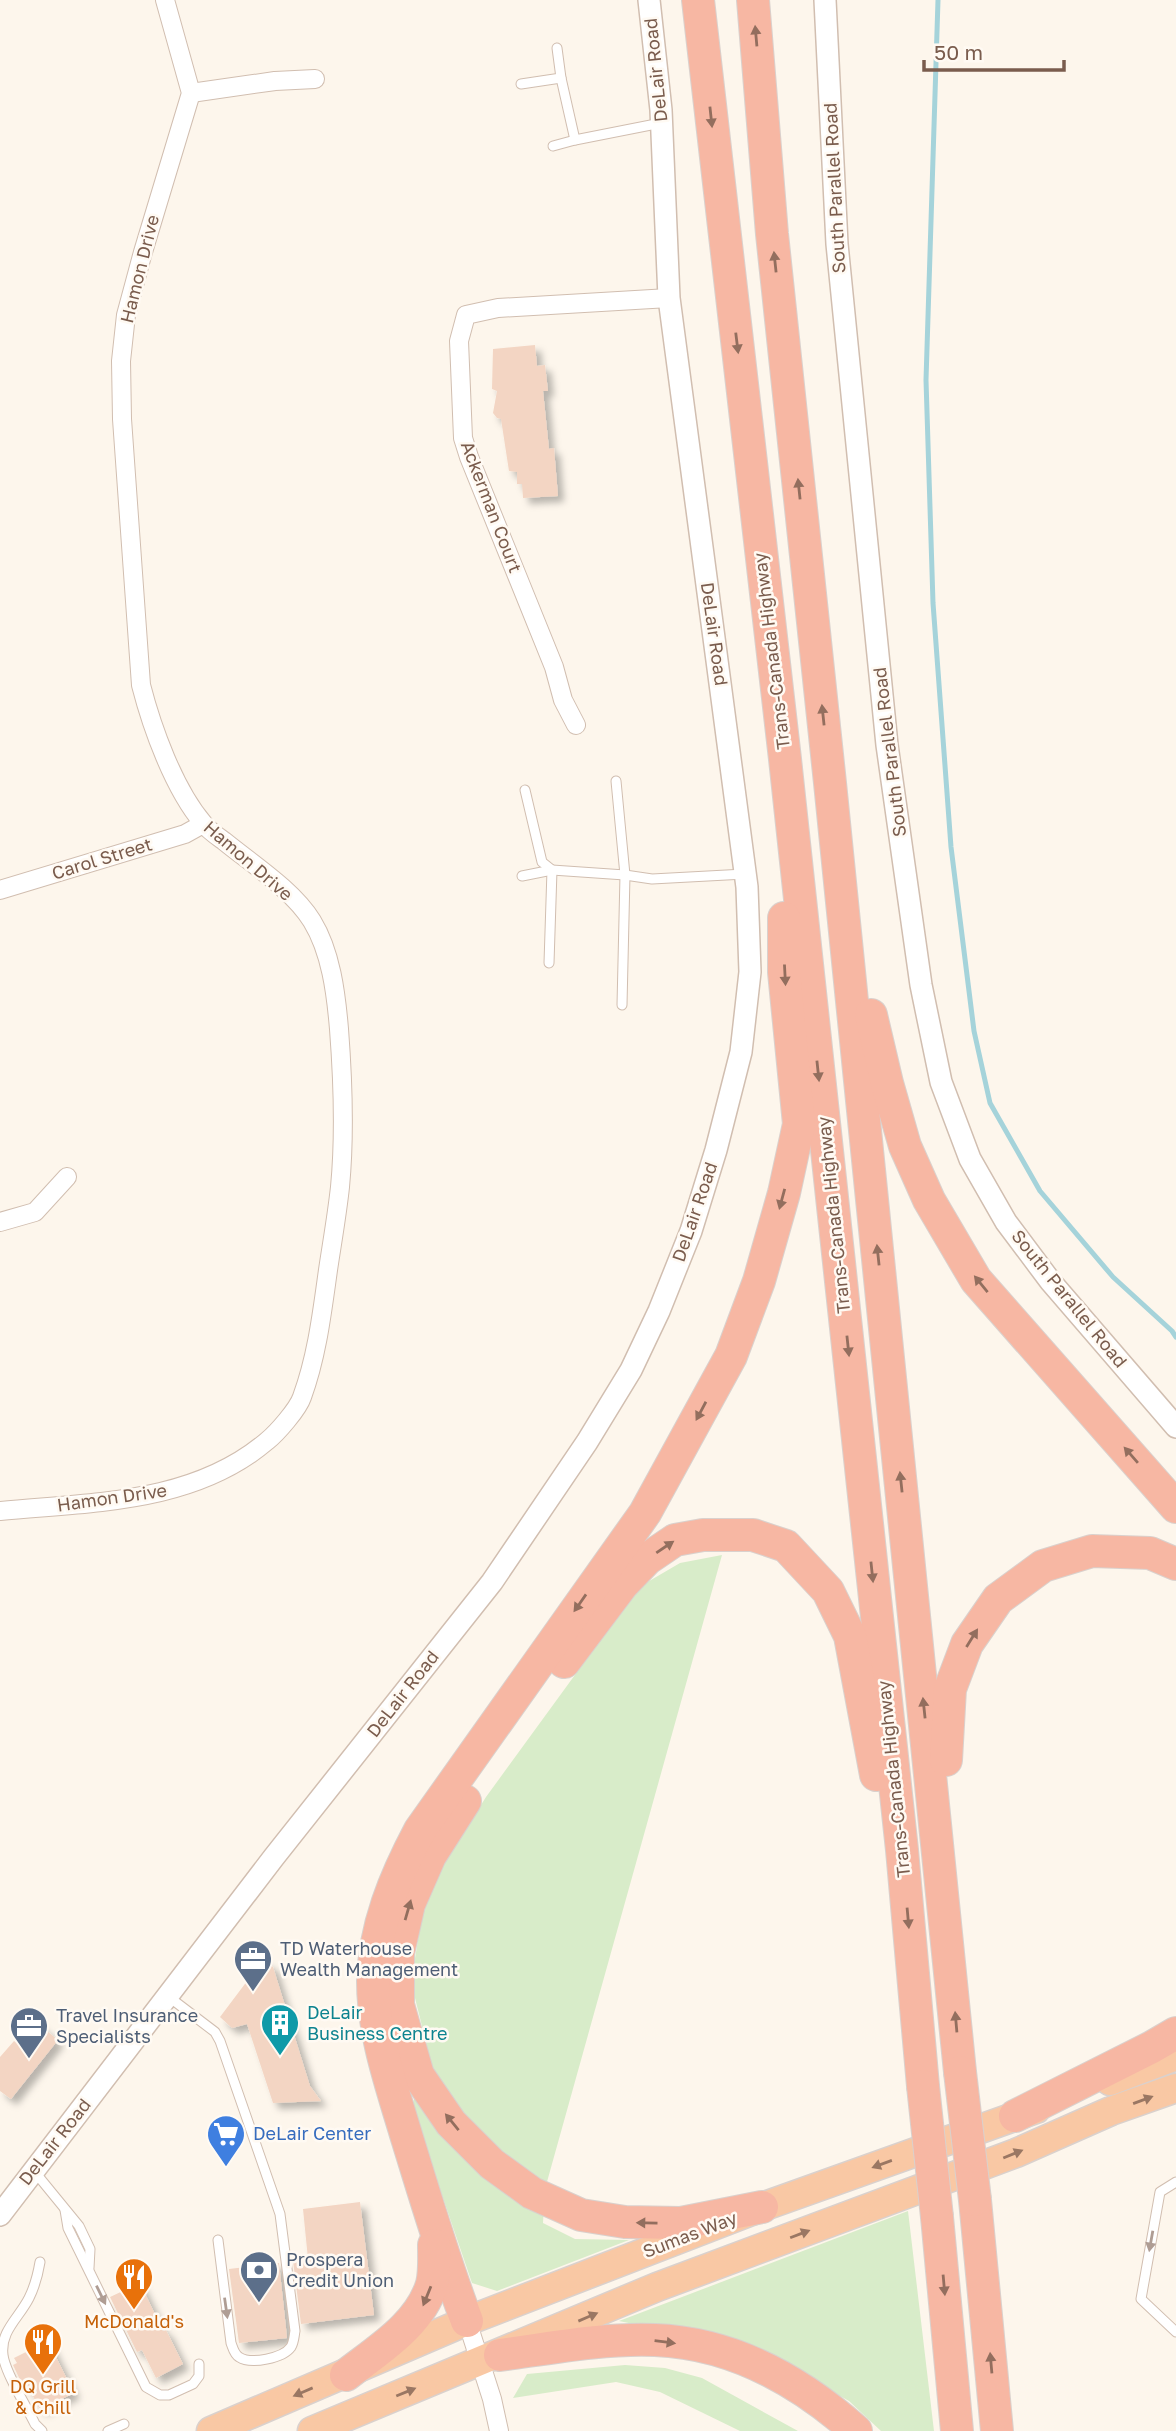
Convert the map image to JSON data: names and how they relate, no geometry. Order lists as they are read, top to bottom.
{
  "streets": {
    "highway": ["Trans-Canada Highway", "Sumas Way"],
    "street": [
      "DeLair Road",
      "South Parallel Road",
      "Hamon Drive",
      "Ackerman Court",
      "Carol Street"
    ]
  },
  "crossings": [
    ["DeLair Road", "Ackerman Court"],
    ["Hamon Drive", "Carol Street"]
  ],
  "places": {
    "office": ["TD Waterhouse Wealth Management", "Travel Insurance Specialists"],
    "building": ["DeLair Business Centre"],
    "supermarket": ["DeLair Center"],
    "bank": ["Prospera Credit Union"],
    "restaurant": ["McDonald's", "DQ Grill & Chill"]
  },
  "scale_bar": "50 m"
}
